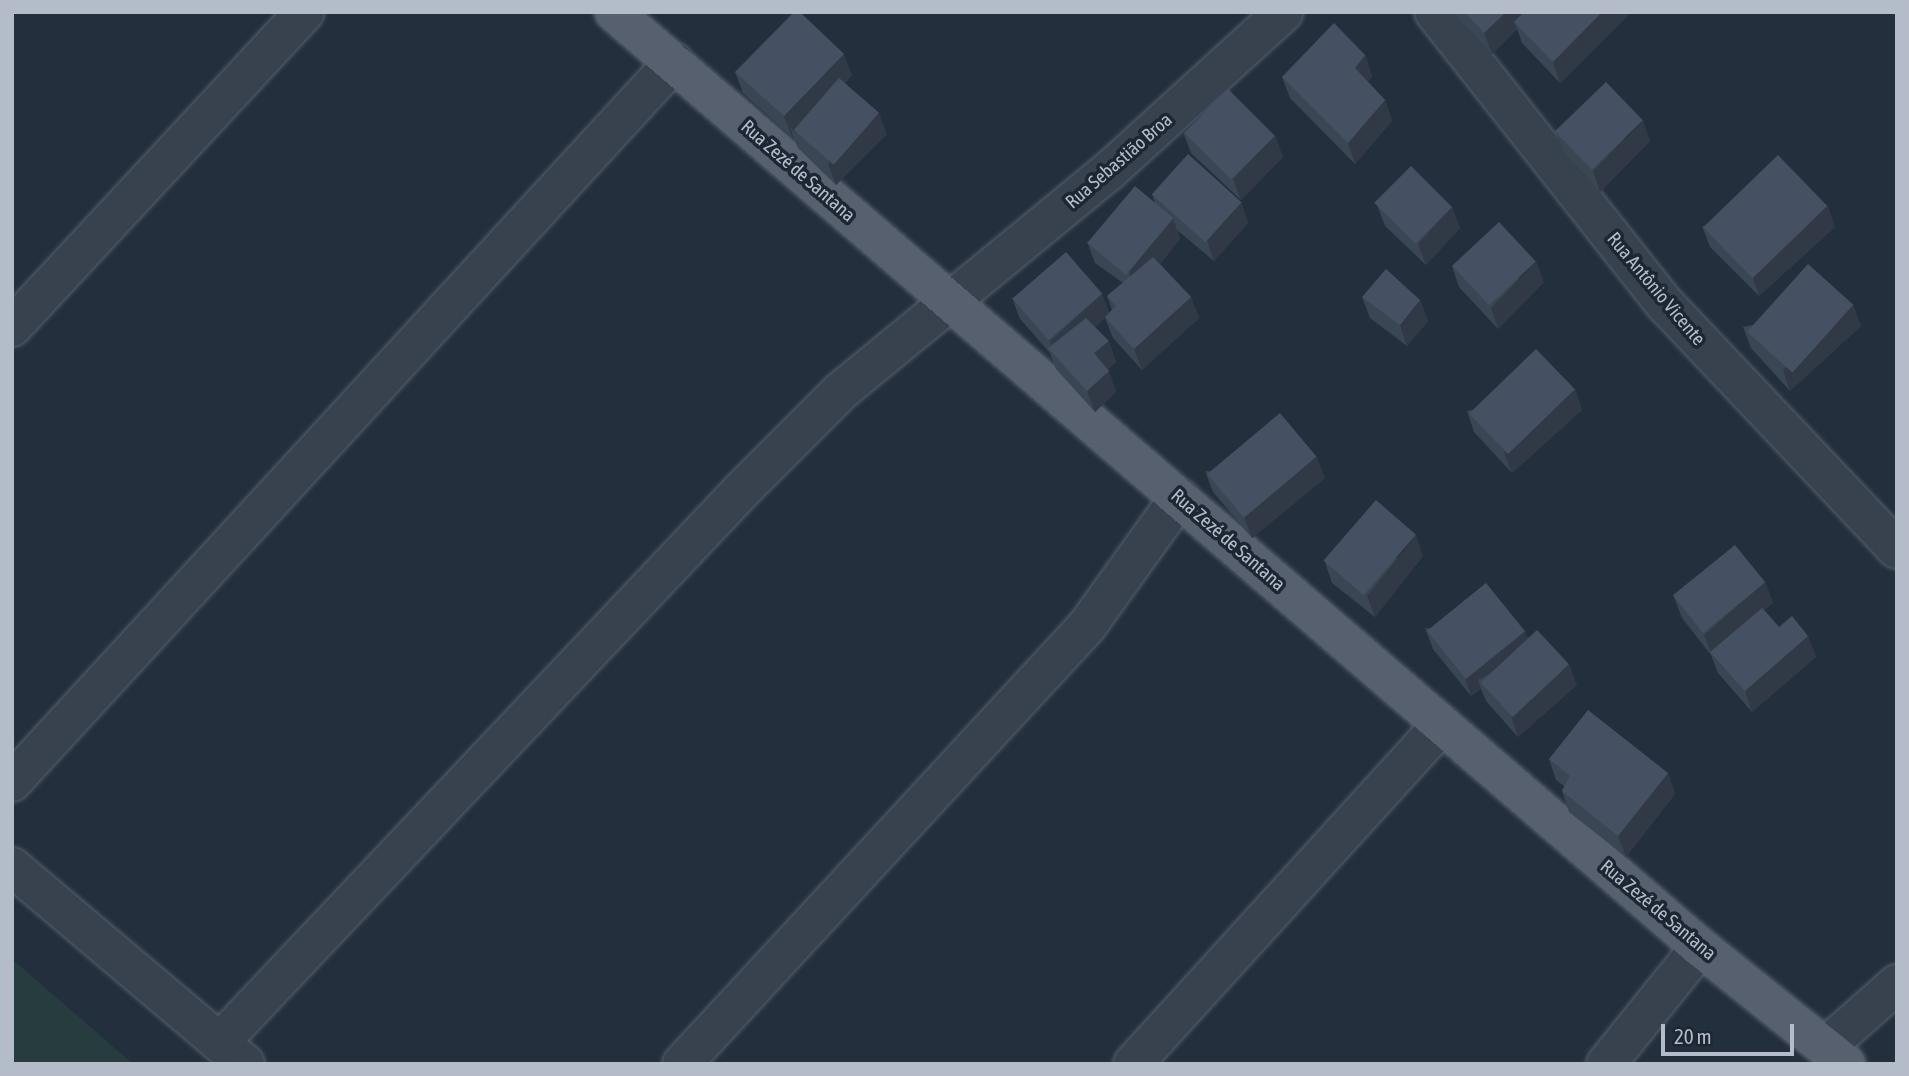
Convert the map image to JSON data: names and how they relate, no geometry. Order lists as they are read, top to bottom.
{
  "streets": {
    "main road": ["Rua Zezé de Santana"],
    "street": ["Rua Sebastião Broa", "Rua Antônio Vicente"]
  },
  "crossings": [
    ["Rua Sebastião Broa", "Rua Zezé de Santana"]
  ],
  "scale_bar": "20 m"
}
